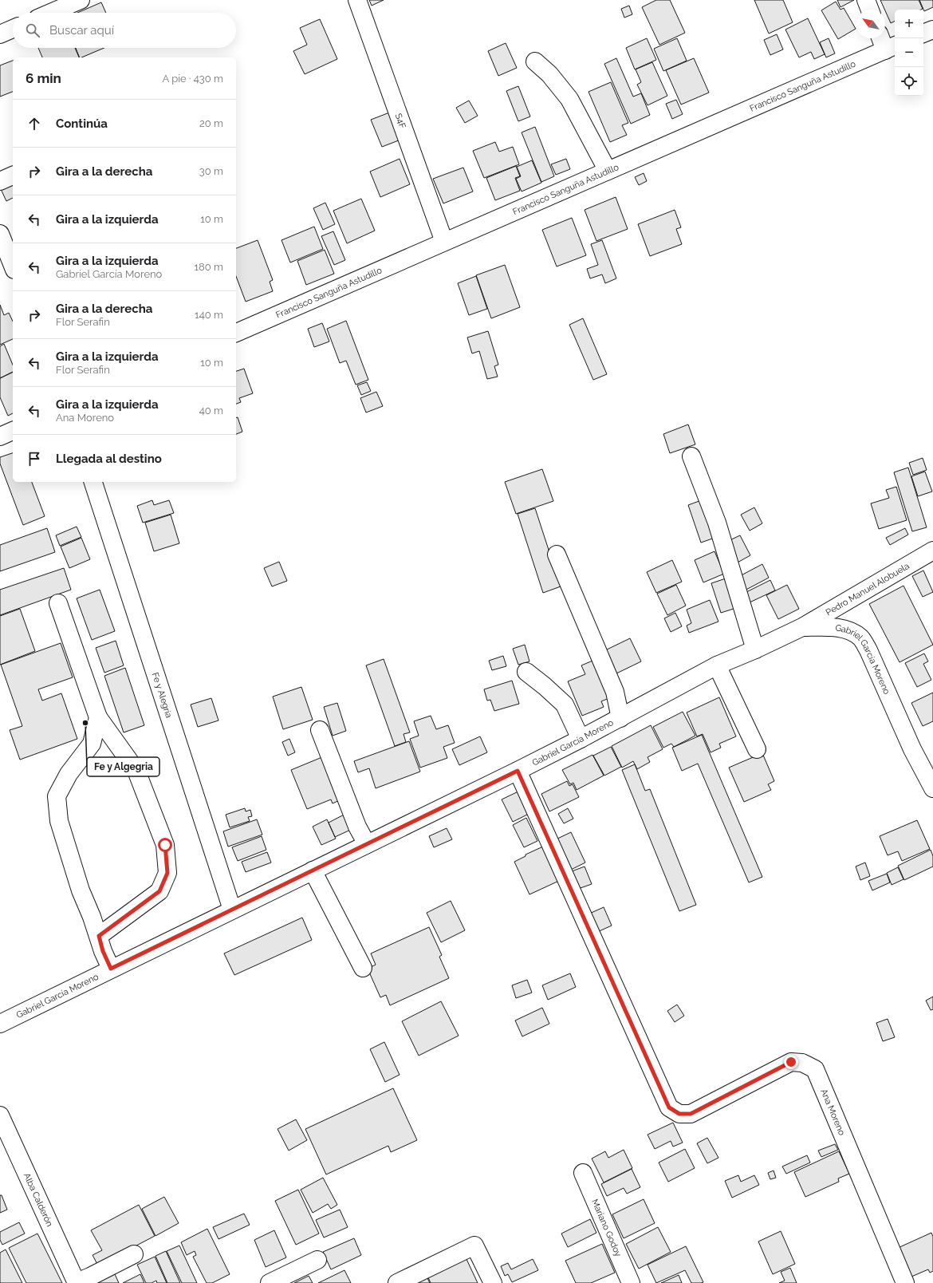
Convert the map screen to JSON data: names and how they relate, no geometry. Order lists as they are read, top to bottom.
{
  "streets": {
    "street": [
      "Francisco Sanguña Astudillo",
      "S4F",
      "Pedro Manuel Alobuela",
      "Gabriel García Moreno",
      "Fe y Alegria",
      "Ana Moreno",
      "Alba Calderón",
      "Mariano Godoy"
    ]
  },
  "crossings": [
    ["Francisco Sanguña Astudillo", "S4F"],
    ["Pedro Manuel Alobuela", "Gabriel García Moreno"],
    ["Gabriel García Moreno", "Fe y Alegria"],
    ["Gabriel García Moreno", "Ana Moreno"]
  ],
  "places": ["Fe y Algegria"],
  "north": "top left",
  "page": {
    "map_buttons": ["+", "−"],
    "search": "Buscar aquí",
    "heading": ["6 min", "A pie · 430 m"],
    "list": [
      ["Continúa", "20 m"],
      ["Gira a la derecha", "30 m"],
      ["Gira a la izquierda", "10 m"],
      ["Gira a la izquierda", "Gabriel García Moreno", "180 m"],
      ["Gira a la derecha", "Flor Serafin", "140 m"],
      ["Gira a la izquierda", "Flor Serafin", "10 m"],
      ["Gira a la izquierda", "Ana Moreno", "40 m"],
      "Llegada al destino"
    ]
  }
}
